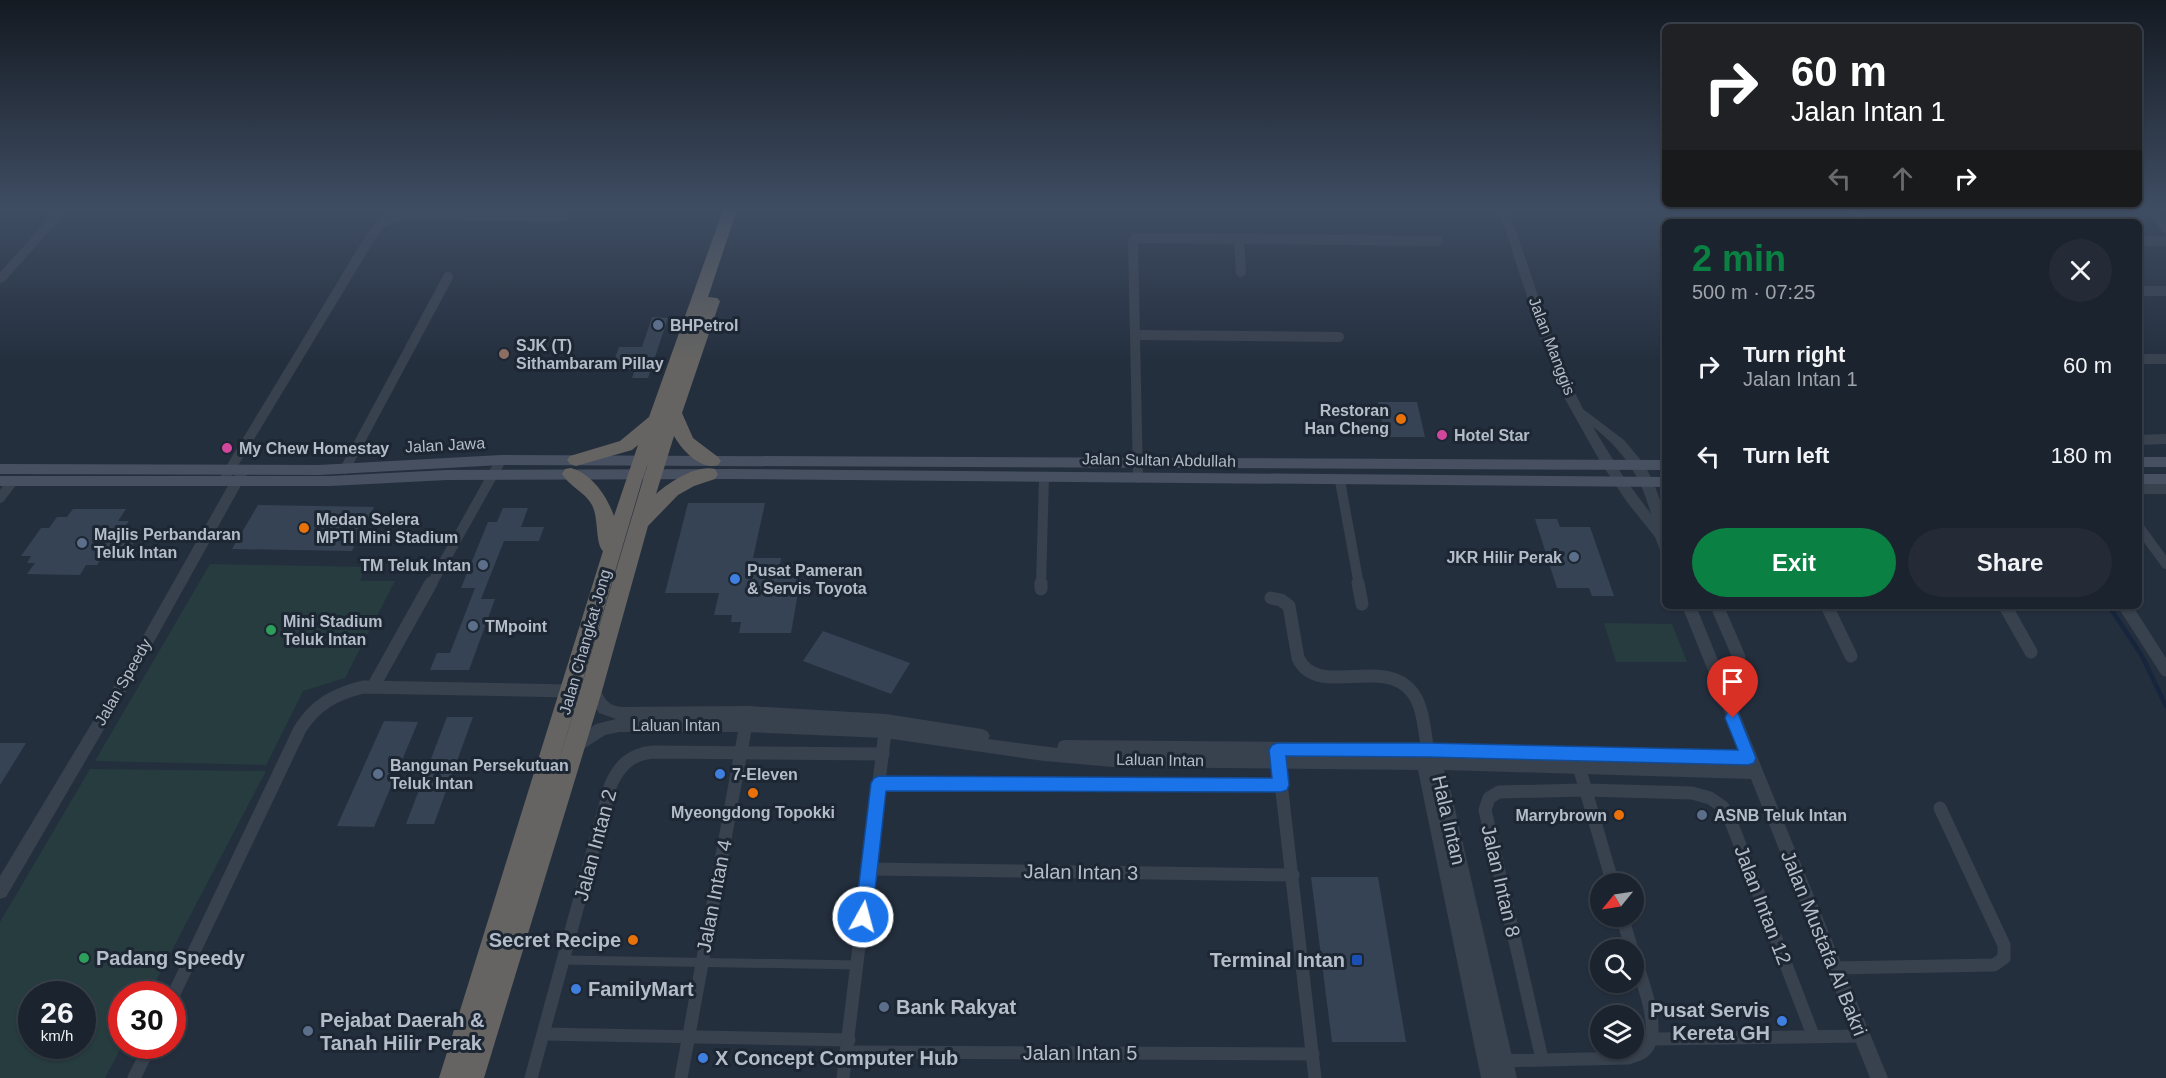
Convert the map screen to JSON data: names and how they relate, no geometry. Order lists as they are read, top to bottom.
{
  "streets": {
    "highway": ["Jalan Changkat Jong"],
    "main road": ["Jalan Jawa", "Jalan Sultan Abdullah"],
    "street": [
      "Jalan Manggis",
      "Jalan Speedy",
      "Laluan Intan",
      "Hala Intan",
      "Jalan Intan 2",
      "Jalan Intan 3",
      "Jalan Intan 8",
      "Jalan Intan 4",
      "Jalan Intan 12",
      "Jalan Mustafa Al Bakri",
      "Jalan Intan 5"
    ]
  },
  "crossings": [
    ["Jalan Manggis", "Jalan Sultan Abdullah"],
    ["Jalan Jawa", "Jalan Sultan Abdullah"],
    ["Jalan Jawa", "Jalan Changkat Jong"],
    ["Jalan Jawa", "Jalan Speedy"],
    ["Jalan Sultan Abdullah", "Jalan Changkat Jong"],
    ["Jalan Changkat Jong", "Laluan Intan"],
    ["Laluan Intan", "Hala Intan"],
    ["Laluan Intan", "Jalan Intan 4"],
    ["Laluan Intan", "Jalan Mustafa Al Bakri"],
    ["Jalan Intan 2", "Jalan Intan 4"],
    ["Jalan Intan 2", "Jalan Intan 5"],
    ["Jalan Intan 8", "Jalan Intan 12"],
    ["Jalan Intan 4", "Jalan Intan 5"]
  ],
  "places": {
    "other": [
      "BHPetrol",
      "SJK (T) Sithambaram Pillay",
      "Restoran Han Cheng",
      "Hotel Star",
      "My Chew Homestay",
      "Medan Selera MPTI Mini Stadium",
      "Majlis Perbandaran Teluk Intan",
      "JKR Hilir Perak",
      "TM Teluk Intan",
      "Pusat Pameran & Servis Toyota",
      "TMpoint",
      "Mini Stadium Teluk Intan",
      "Bangunan Persekutuan Teluk Intan",
      "7-Eleven",
      "Myeongdong Topokki",
      "Marrybrown",
      "ASNB Teluk Intan",
      "Secret Recipe",
      "Padang Speedy",
      "FamilyMart",
      "Bank Rakyat",
      "Pusat Servis Kereta GH",
      "Pejabat Daerah & Tanah Hilir Perak",
      "X Concept Computer Hub"
    ],
    "transit": ["Terminal Intan"]
  },
  "north": "bottom left",
  "page": {
    "turn": ["60 m", "Jalan Intan 1"],
    "heading": ["2 min", "500 m · 07:25"],
    "list": [
      {
        "name": "Turn right",
        "note": "Jalan Intan 1",
        "value": "60 m"
      },
      {
        "name": "Turn left",
        "value": "180 m"
      }
    ],
    "buttons": ["Exit", "Share"],
    "speed": "26 km/h",
    "limit": "30"
  }
}
